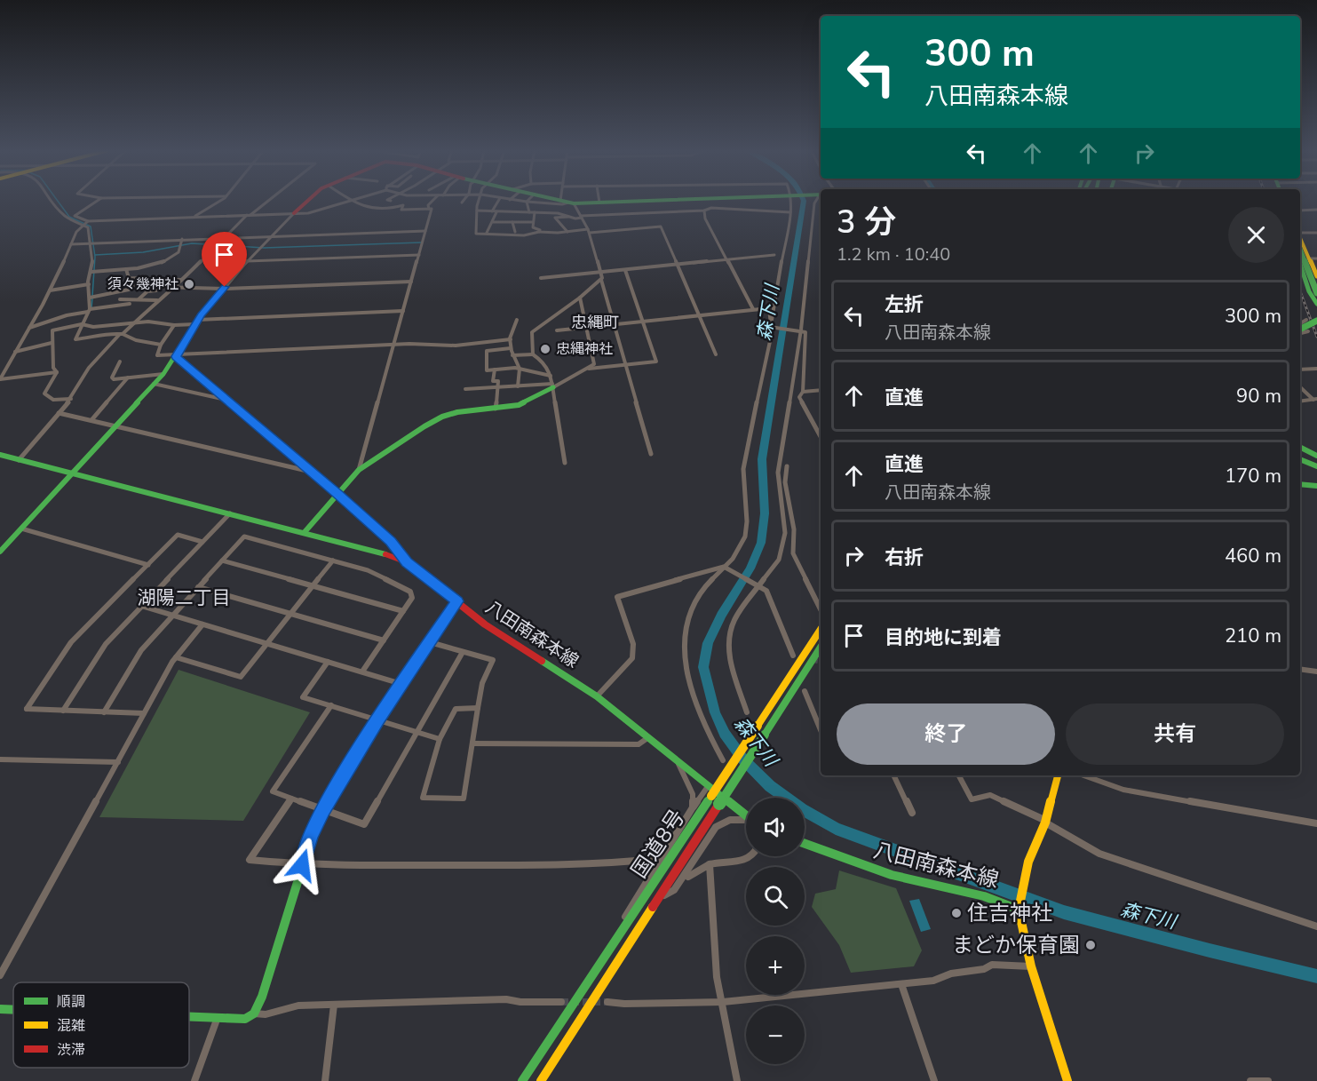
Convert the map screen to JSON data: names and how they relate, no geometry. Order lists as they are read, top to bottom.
{
  "streets": {
    "main road": ["八田南森本線", "国道8号"]
  },
  "districts": ["忠縄町", "湖陽二丁目"],
  "water": ["森下川"],
  "places": [
    "須々幾神社",
    "忠縄神社",
    "住吉神社",
    "まどか保育園"
  ],
  "legend": ["順調", "混雑", "渋滞"],
  "page": {
    "turn": ["300 m", "八田南森本線"],
    "heading": ["3 分", "1.2 km · 10:40"],
    "list": [
      {
        "name": "左折",
        "note": "八田南森本線",
        "value": "300 m"
      },
      {
        "name": "直進",
        "value": "90 m"
      },
      {
        "name": "直進",
        "note": "八田南森本線",
        "value": "170 m"
      },
      {
        "name": "右折",
        "value": "460 m"
      },
      {
        "name": "目的地に到着",
        "value": "210 m"
      }
    ],
    "buttons": ["終了", "共有"],
    "map_buttons": ["+", "−"]
  }
}
